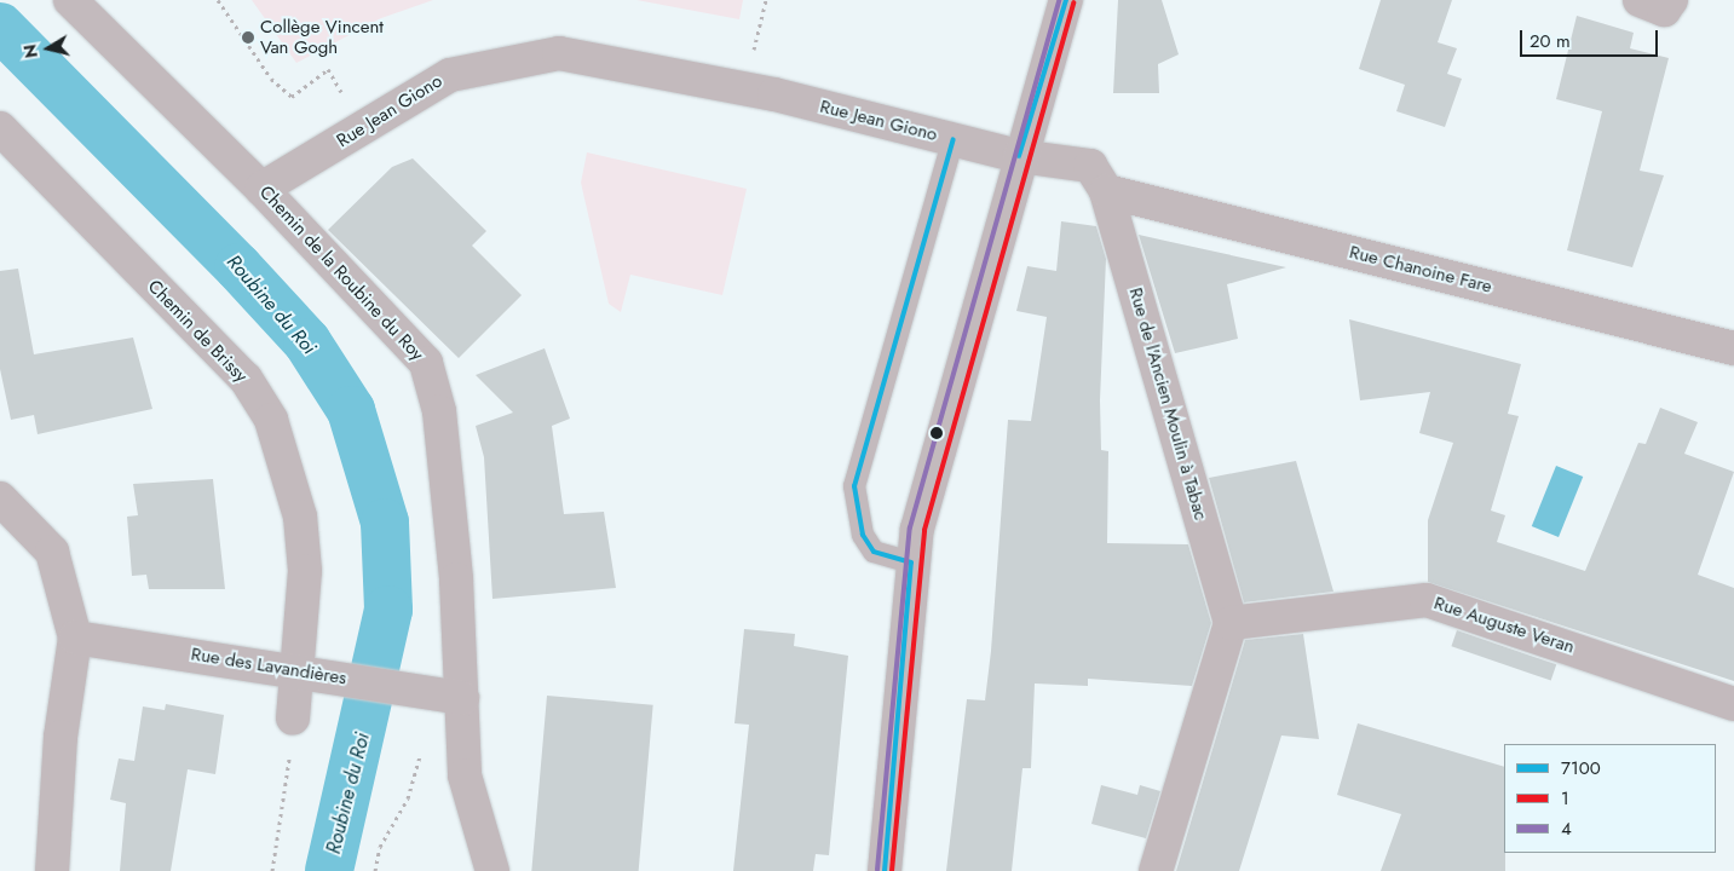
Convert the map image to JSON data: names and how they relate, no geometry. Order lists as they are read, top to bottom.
{
  "streets": {
    "street": [
      "Rue Jean Giono",
      "Rue Chanoine Fare",
      "Chemin de la Roubine du Roy",
      "Chemin de Brissy",
      "Rue de l'Ancien Moulin à Tabac",
      "Rue Auguste Veran",
      "Rue des Lavandières"
    ]
  },
  "crossings": [
    ["Rue Jean Giono", "Chemin de la Roubine du Roy"],
    ["Rue Jean Giono", "Rue de l'Ancien Moulin à Tabac"],
    ["Rue Chanoine Fare", "Rue de l'Ancien Moulin à Tabac"],
    ["Chemin de la Roubine du Roy", "Rue des Lavandières"],
    ["Chemin de Brissy", "Rue des Lavandières"],
    ["Rue de l'Ancien Moulin à Tabac", "Rue Auguste Veran"]
  ],
  "water": ["Roubine du Roi"],
  "places": ["Collège Vincent Van Gogh"],
  "lines": ["transit line 7100", "transit line 4", "transit line 1"],
  "legend": ["7100", "1", "4"],
  "scale_bar": "20 m",
  "north": "left"
}
